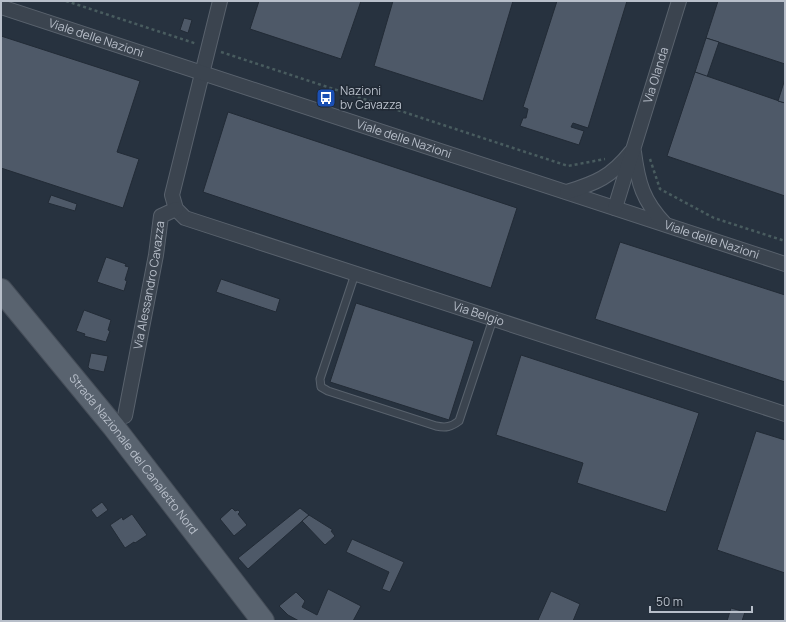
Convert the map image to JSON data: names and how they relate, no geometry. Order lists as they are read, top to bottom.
{
  "streets": {
    "main road": ["Strada Nazionale del Canaletto Nord"],
    "street": [
      "Viale delle Nazioni",
      "Via Olanda",
      "Via Alessandro Cavazza",
      "Via Belgio"
    ]
  },
  "crossings": [
    ["Viale delle Nazioni", "Via Olanda"],
    ["Viale delle Nazioni", "Via Alessandro Cavazza"],
    ["Via Alessandro Cavazza", "Via Belgio"]
  ],
  "places": {
    "bus stop": ["Nazioni bv Cavazza"]
  },
  "scale_bar": "50 m"
}
